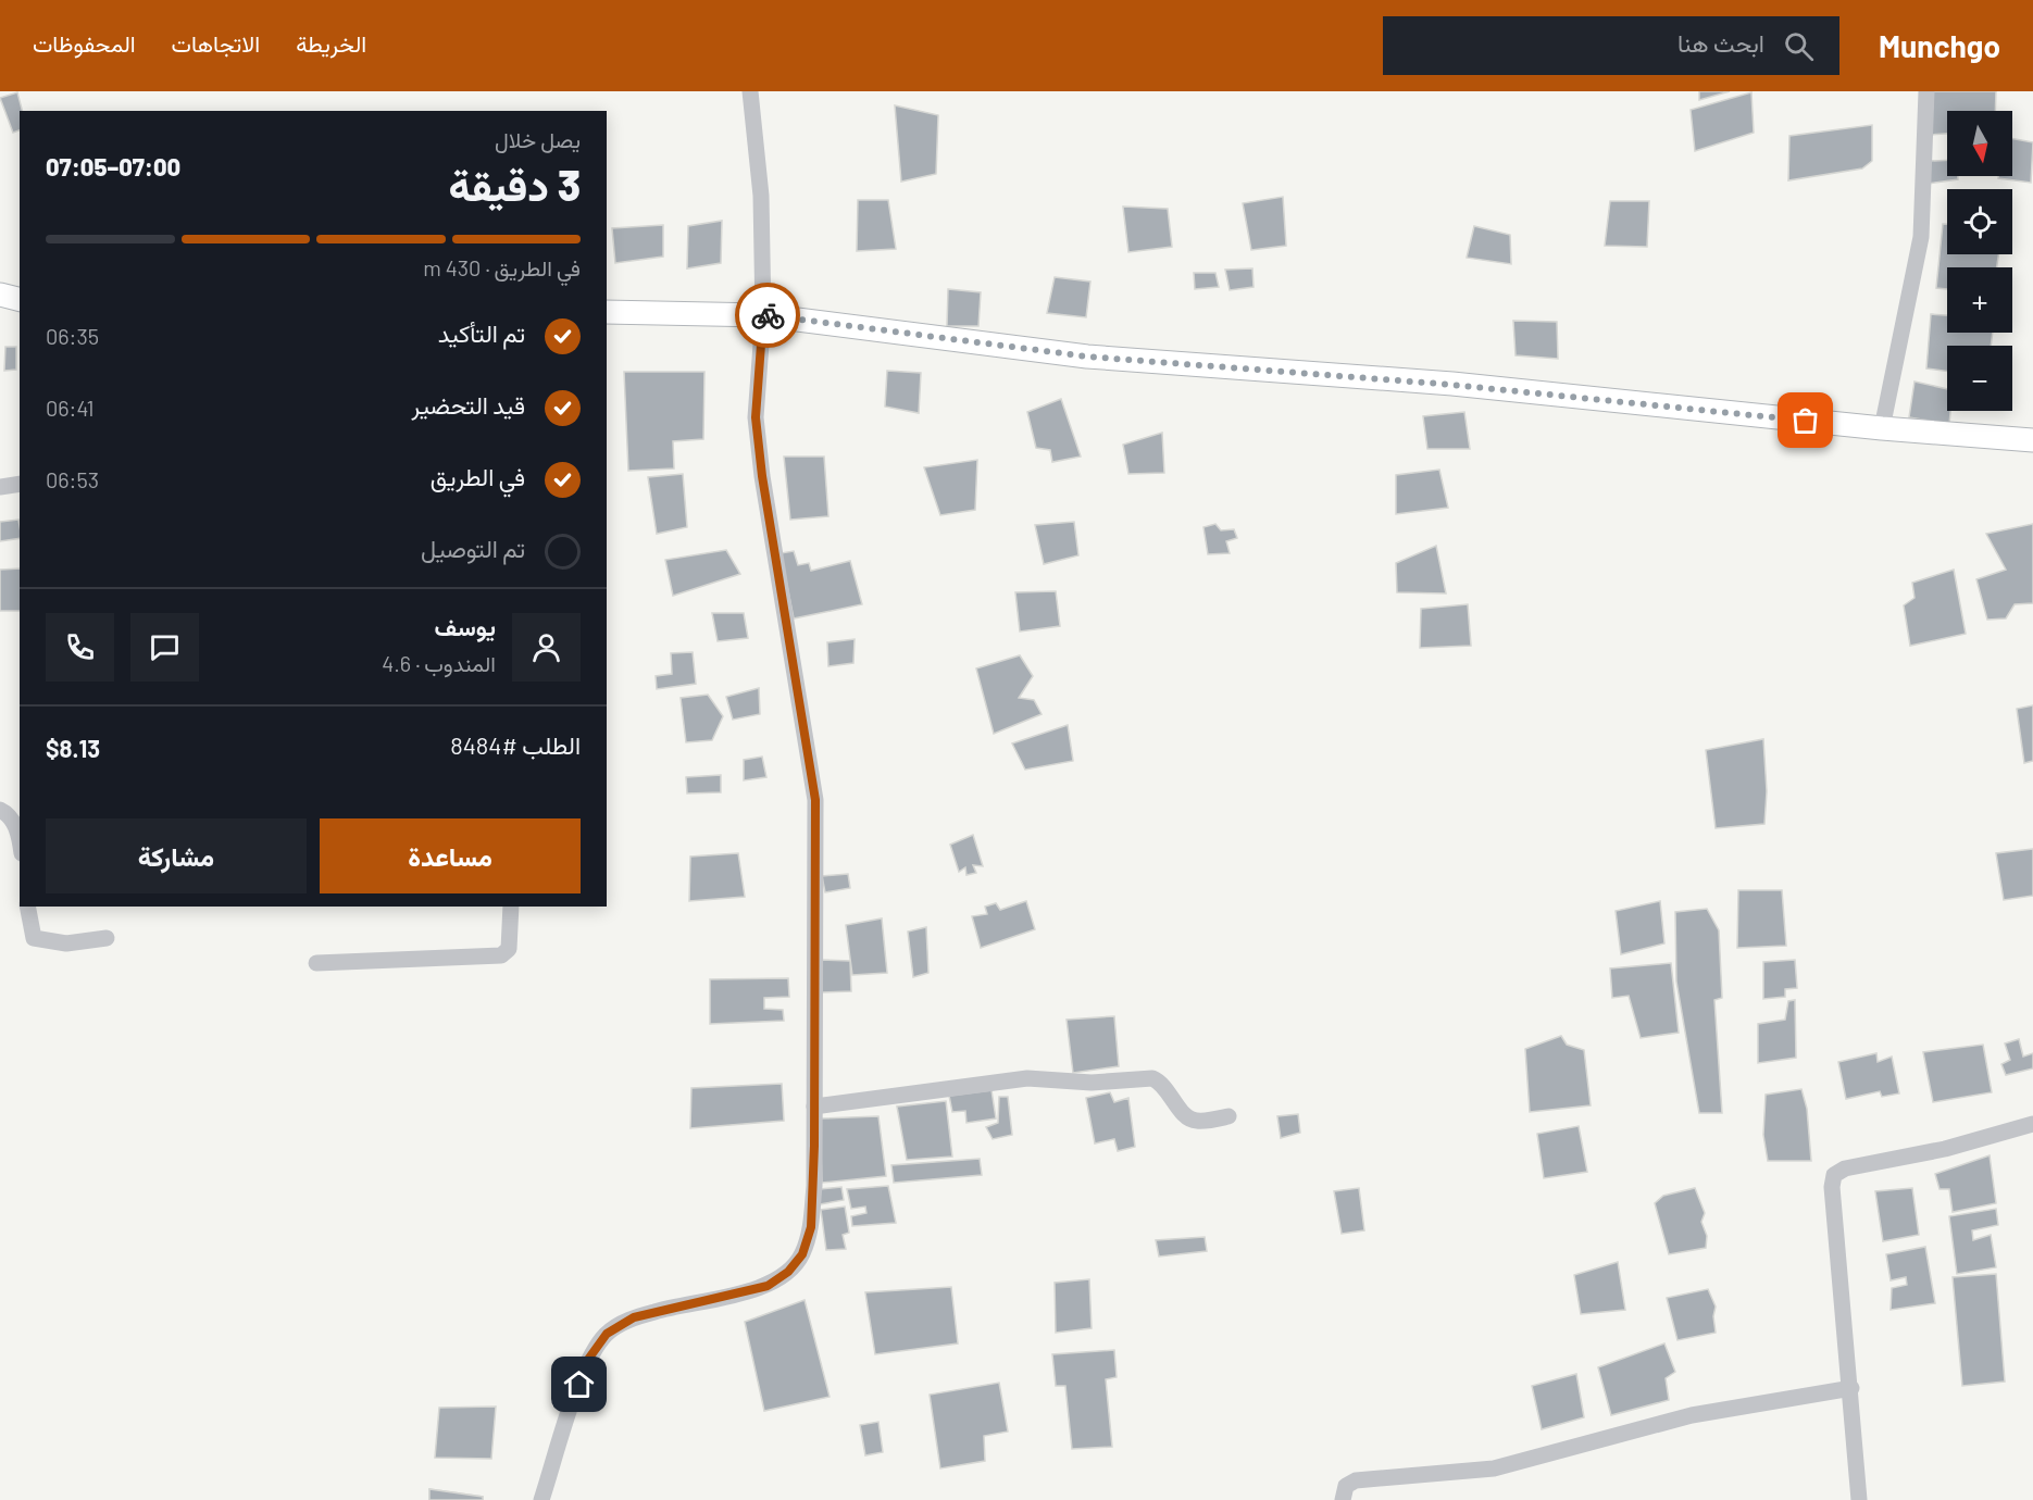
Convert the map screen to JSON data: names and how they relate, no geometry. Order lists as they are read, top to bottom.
{
  "north": "bottom",
  "page": {
    "header": "Munchgo",
    "search": "ابحث هنا",
    "nav": ["الخريطة", "الاتجاهات", "المحفوظات"],
    "map_buttons": ["+", "−"],
    "heading": ["3 دقيقة", "يصل خلال", "07:00–07:05"],
    "panel": [
      "يوسف",
      "المندوب · 4.6",
      "الطلب #8484",
      "$8.13"
    ],
    "bar": "في الطريق · 430 m",
    "list": [
      ["تم التأكيد", "06:35"],
      ["قيد التحضير", "06:41"],
      ["في الطريق", "06:53"],
      "تم التوصيل"
    ],
    "buttons": ["مساعدة", "مشاركة"]
  }
}
